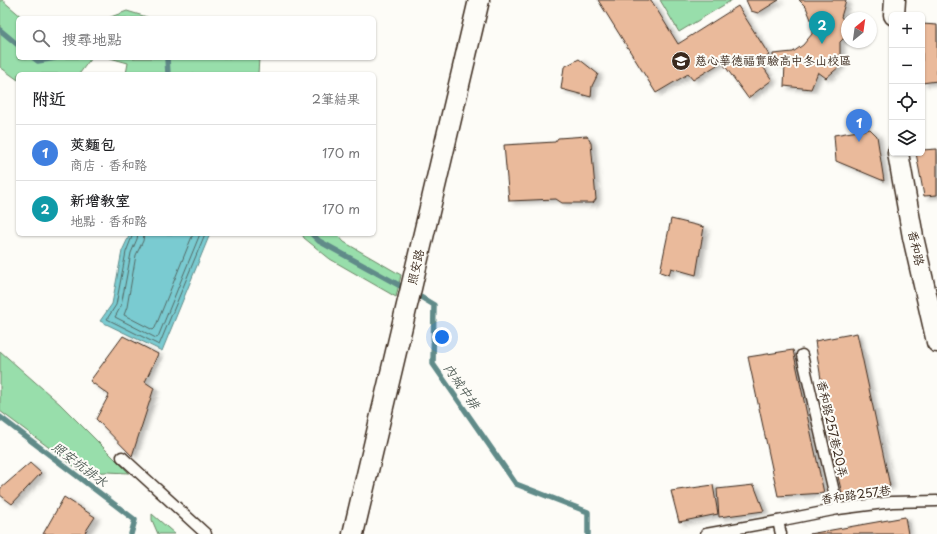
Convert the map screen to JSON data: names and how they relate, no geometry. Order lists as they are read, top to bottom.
{
  "streets": {
    "street": ["香和路", "照安路"],
    "lane": ["香和路257巷20弄", "香和路257巷"]
  },
  "crossings": [
    ["香和路257巷20弄", "香和路257巷"]
  ],
  "water": ["內城中排", "照安坑排水"],
  "places": {
    "school or university": ["慈心華德福實驗高中冬山校區"]
  },
  "north": "top right",
  "page": {
    "pins": ["2", "1"],
    "map_buttons": ["+", "−"],
    "search": "搜尋地點",
    "heading": ["附近", "2筆結果"],
    "list": [
      {
        "mark": "1",
        "name": "莢麵包",
        "note": "商店 · 香和路",
        "value": "170 m"
      },
      {
        "mark": "2",
        "name": "新增教室",
        "note": "地點 · 香和路",
        "value": "170 m"
      }
    ]
  }
}
